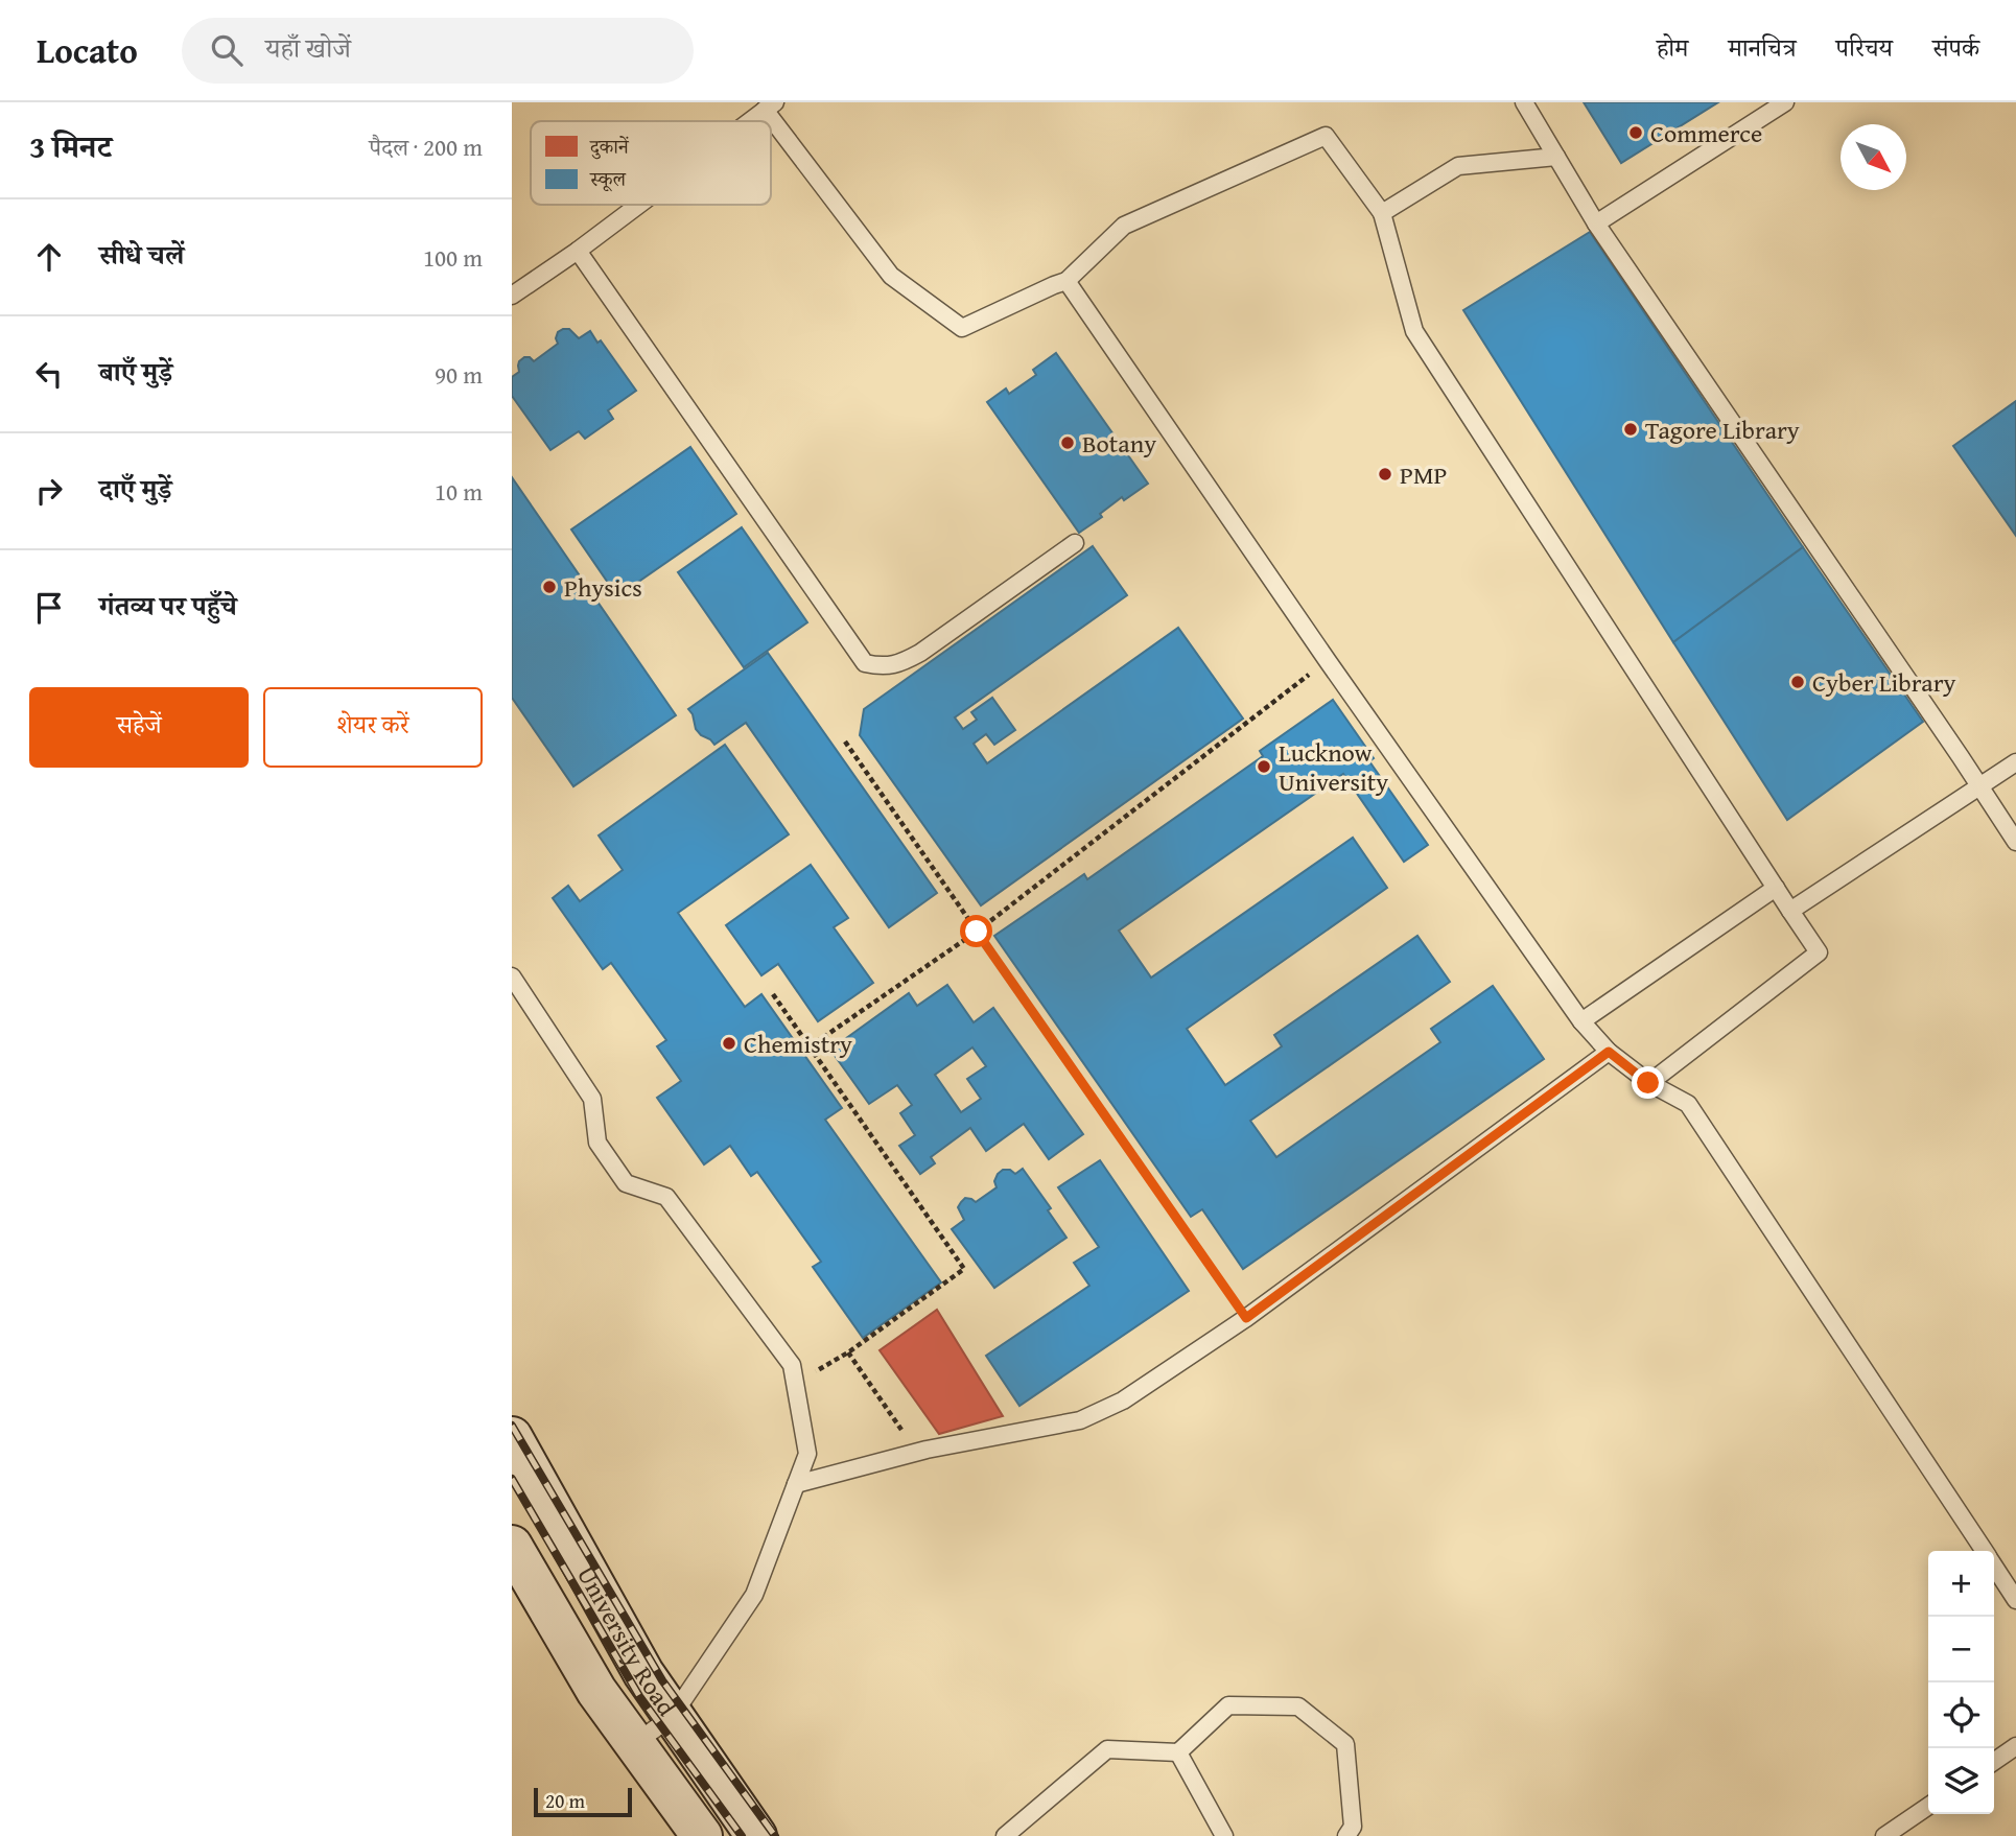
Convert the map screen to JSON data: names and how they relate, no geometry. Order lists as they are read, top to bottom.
{
  "streets": {
    "main road": ["University Road"]
  },
  "places": [
    "Commerce",
    "Tagore Library",
    "Botany",
    "PMP",
    "Physics",
    "Cyber Library",
    "Lucknow University",
    "Chemistry"
  ],
  "legend": ["दुकानें", "स्कूल"],
  "scale_bar": "20 m",
  "north": "bottom right",
  "page": {
    "header": "Locato",
    "search": "यहाँ खोजें",
    "nav": [
      "होम",
      "मानचित्र",
      "परिचय",
      "संपर्क"
    ],
    "heading": ["3 मिनट", "पैदल · 200 m"],
    "list": [
      ["सीधे चलें", "100 m"],
      ["बाएँ मुड़ें", "90 m"],
      ["दाएँ मुड़ें", "10 m"],
      "गंतव्य पर पहुँचे"
    ],
    "buttons": ["सहेजें", "शेयर करें"],
    "map_buttons": ["+", "−"],
    "scale": "20 m"
  }
}
